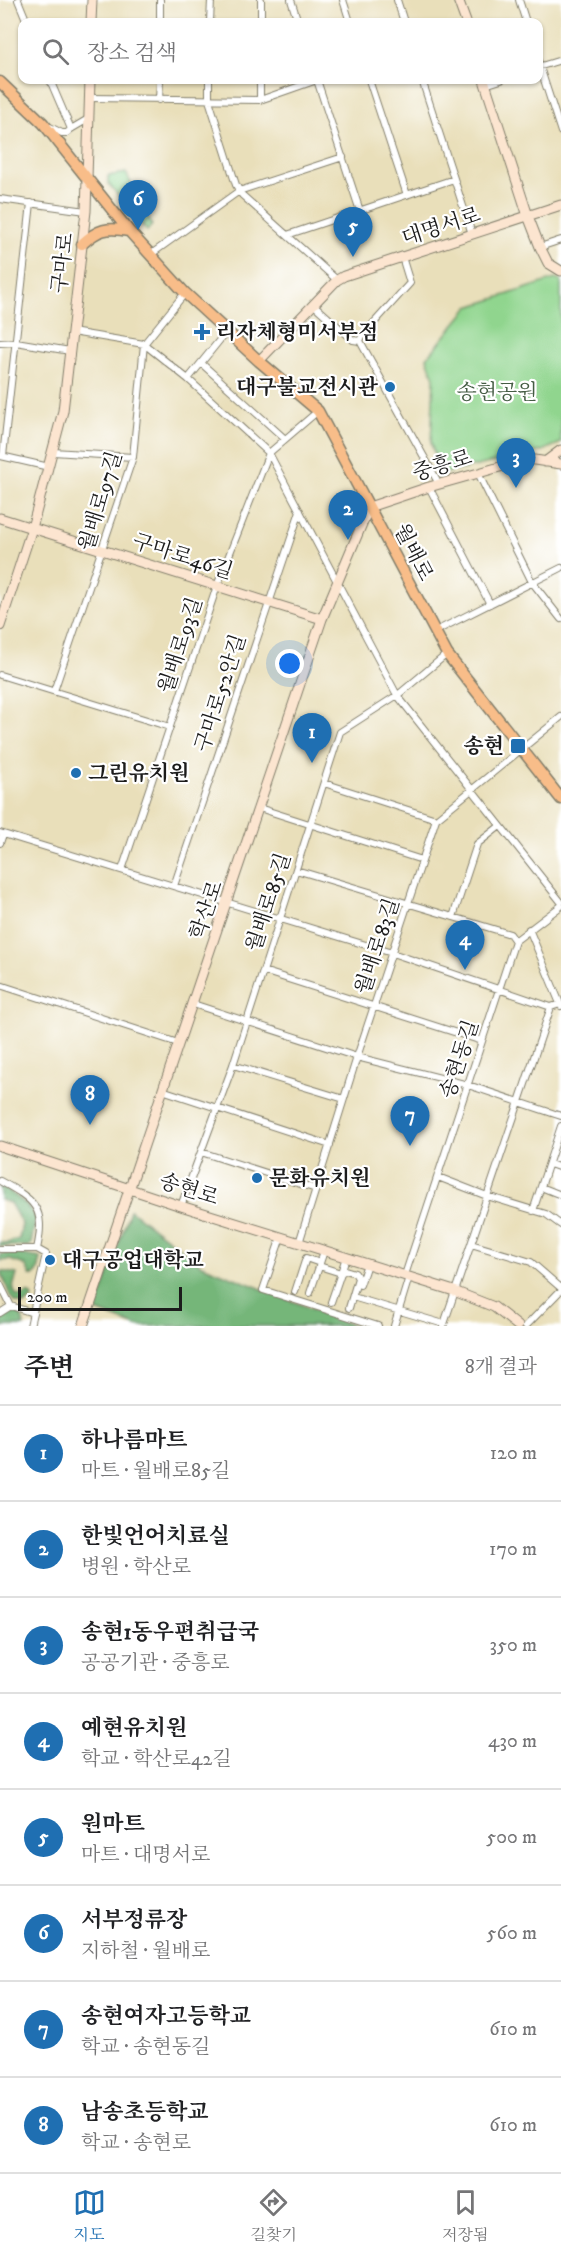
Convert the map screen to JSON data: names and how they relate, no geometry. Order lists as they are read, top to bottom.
{
  "streets": {
    "main road": [
      "대명서로",
      "구마로",
      "중흥로",
      "월배로",
      "구마로46길",
      "학산로",
      "송현로"
    ],
    "street": [
      "월배로97길",
      "월배로93길",
      "구마로52안길",
      "월배로85길",
      "월배로83길",
      "송현동길"
    ]
  },
  "crossings": [
    ["대명서로", "월배로"],
    ["구마로", "월배로"],
    ["구마로", "구마로46길"],
    ["중흥로", "월배로"],
    ["중흥로", "학산로"],
    ["월배로97길", "구마로46길"],
    ["월배로", "월배로93길"],
    ["월배로", "월배로85길"],
    ["월배로", "학산로"],
    ["구마로46길", "월배로93길"],
    ["구마로46길", "구마로52안길"],
    ["구마로46길", "학산로"],
    ["월배로85길", "송현로"],
    ["학산로", "송현로"],
    ["월배로83길", "송현로"],
    ["송현동길", "송현로"]
  ],
  "parks": ["송현공원"],
  "places": {
    "health": ["리자체형미서부점"],
    "other": [
      "대구불교전시관",
      "그린유치원",
      "문화유치원",
      "대구공업대학교"
    ],
    "transit": ["송현"]
  },
  "scale_bar": "200 m",
  "page": {
    "search": "장소 검색",
    "pins": [
      "6",
      "5",
      "3",
      "2",
      "1",
      "4",
      "8",
      "7"
    ],
    "scale": "200 m",
    "heading": ["주변", "8개 결과"],
    "list": [
      {
        "mark": "1",
        "name": "하나름마트",
        "note": "마트 · 월배로85길",
        "value": "120 m"
      },
      {
        "mark": "2",
        "name": "한빛언어치료실",
        "note": "병원 · 학산로",
        "value": "170 m"
      },
      {
        "mark": "3",
        "name": "송현1동우편취급국",
        "note": "공공기관 · 중흥로",
        "value": "350 m"
      },
      {
        "mark": "4",
        "name": "예현유치원",
        "note": "학교 · 학산로42길",
        "value": "430 m"
      },
      {
        "mark": "5",
        "name": "원마트",
        "note": "마트 · 대명서로",
        "value": "500 m"
      },
      {
        "mark": "6",
        "name": "서부정류장",
        "note": "지하철 · 월배로",
        "value": "560 m"
      },
      {
        "mark": "7",
        "name": "송현여자고등학교",
        "note": "학교 · 송현동길",
        "value": "610 m"
      },
      {
        "mark": "8",
        "name": "남송초등학교",
        "note": "학교 · 송현로",
        "value": "610 m"
      }
    ],
    "nav": ["지도", "길찾기", "저장됨"]
  }
}
